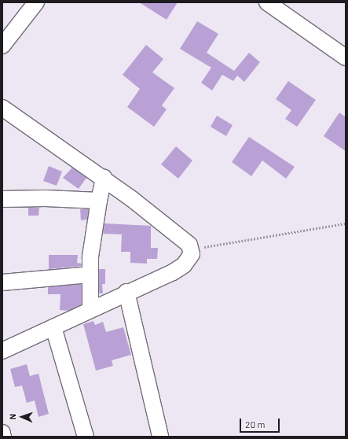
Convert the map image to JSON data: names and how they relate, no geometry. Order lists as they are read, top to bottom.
{
  "scale_bar": "20 m",
  "north": "left"
}
